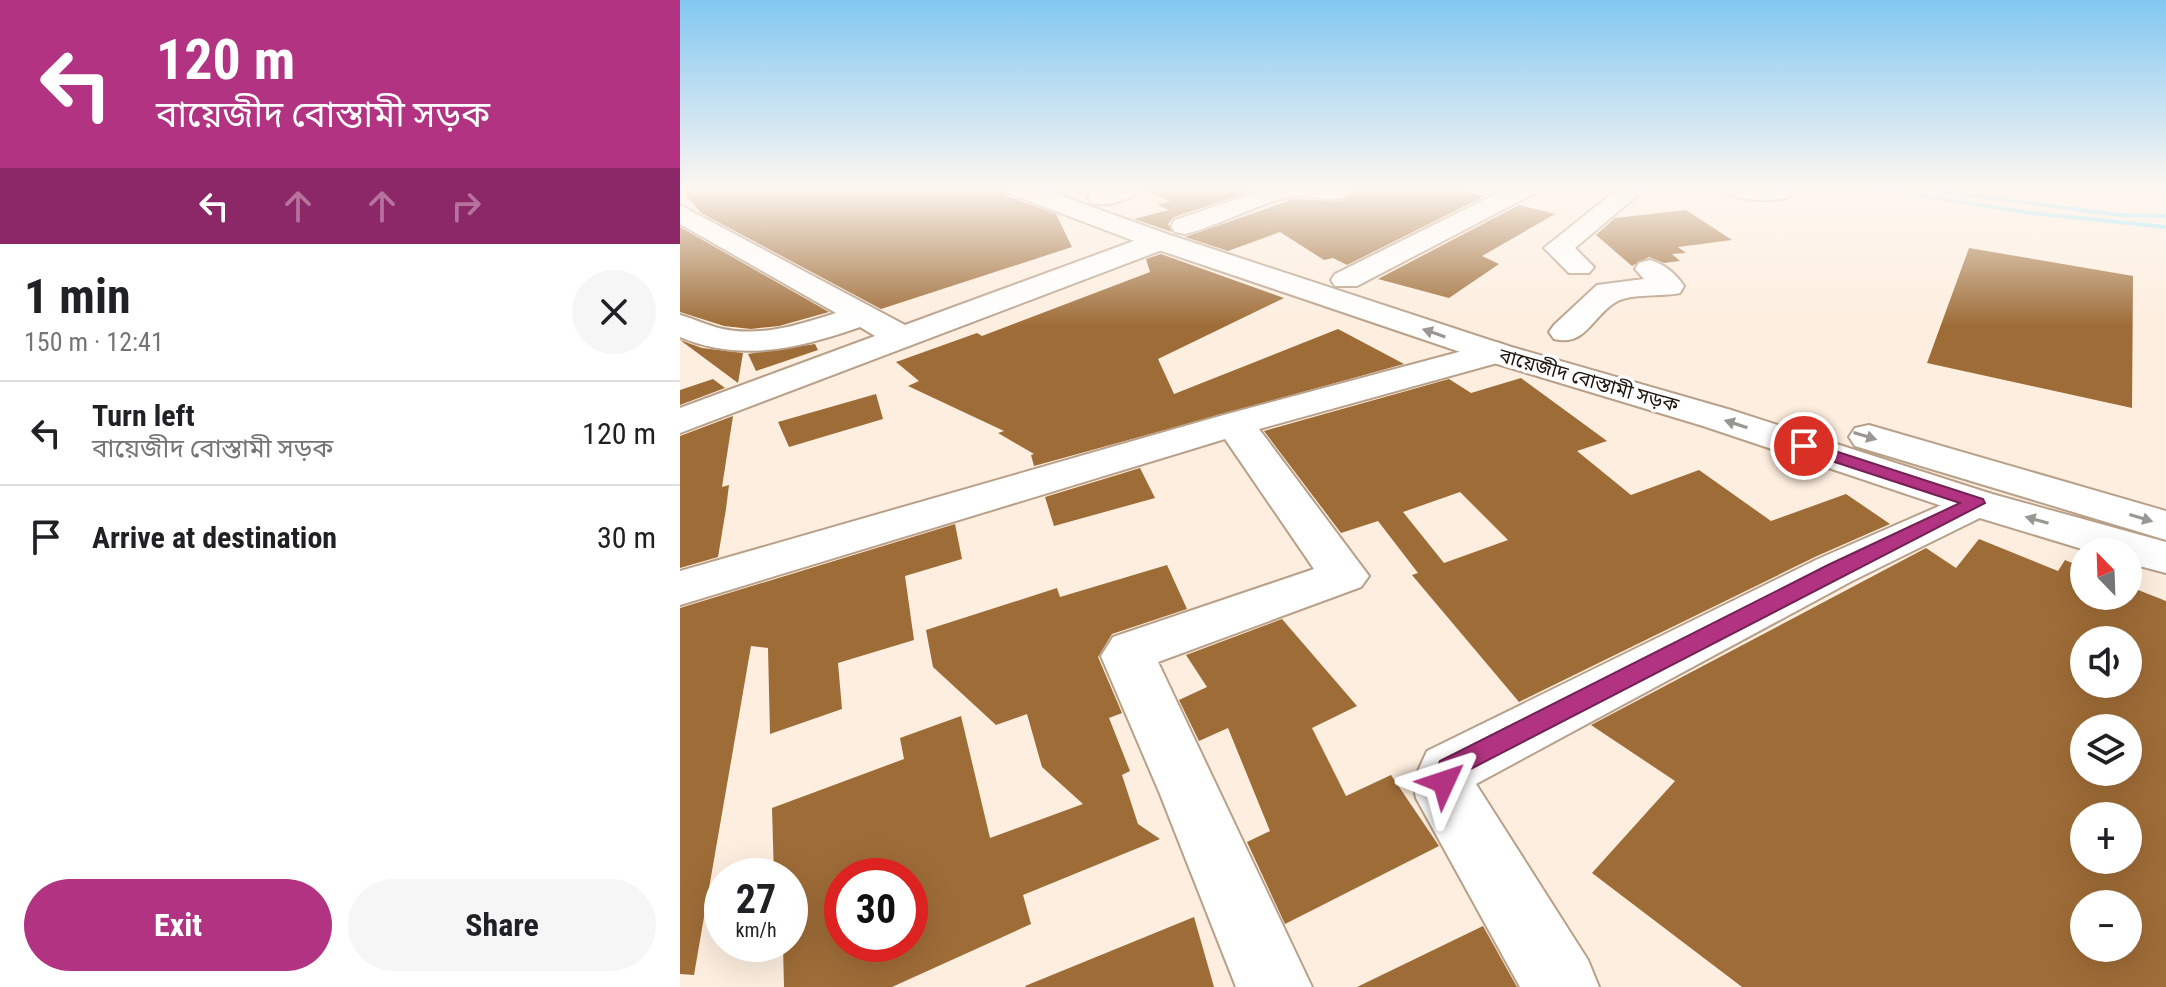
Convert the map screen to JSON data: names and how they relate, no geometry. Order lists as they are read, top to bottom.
{
  "streets": {
    "street": ["বায়েজীদ বোস্তামী সড়ক"]
  },
  "north": "top left",
  "page": {
    "turn": ["120 m", "বায়েজীদ বোস্তামী সড়ক"],
    "heading": ["1 min", "150 m · 12:41"],
    "list": [
      {
        "name": "Turn left",
        "note": "বায়েজীদ বোস্তামী সড়ক",
        "value": "120 m"
      },
      {
        "name": "Arrive at destination",
        "value": "30 m"
      }
    ],
    "map_buttons": ["+", "−"],
    "speed": "27 km/h",
    "limit": "30",
    "buttons": ["Exit", "Share"]
  }
}
